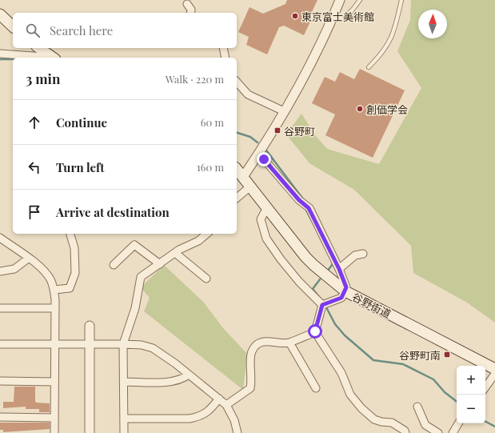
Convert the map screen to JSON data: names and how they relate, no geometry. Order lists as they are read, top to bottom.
{
  "streets": {
    "main road": ["谷野街道"]
  },
  "places": {
    "other": ["東京富士美術館", "創価学会"],
    "transit": ["谷野町", "谷野町南"]
  },
  "north": "top",
  "page": {
    "search": "Search here",
    "heading": ["3 min", "Walk · 220 m"],
    "list": [
      ["Continue", "60 m"],
      ["Turn left", "160 m"],
      "Arrive at destination"
    ],
    "map_buttons": ["+", "−"]
  }
}
